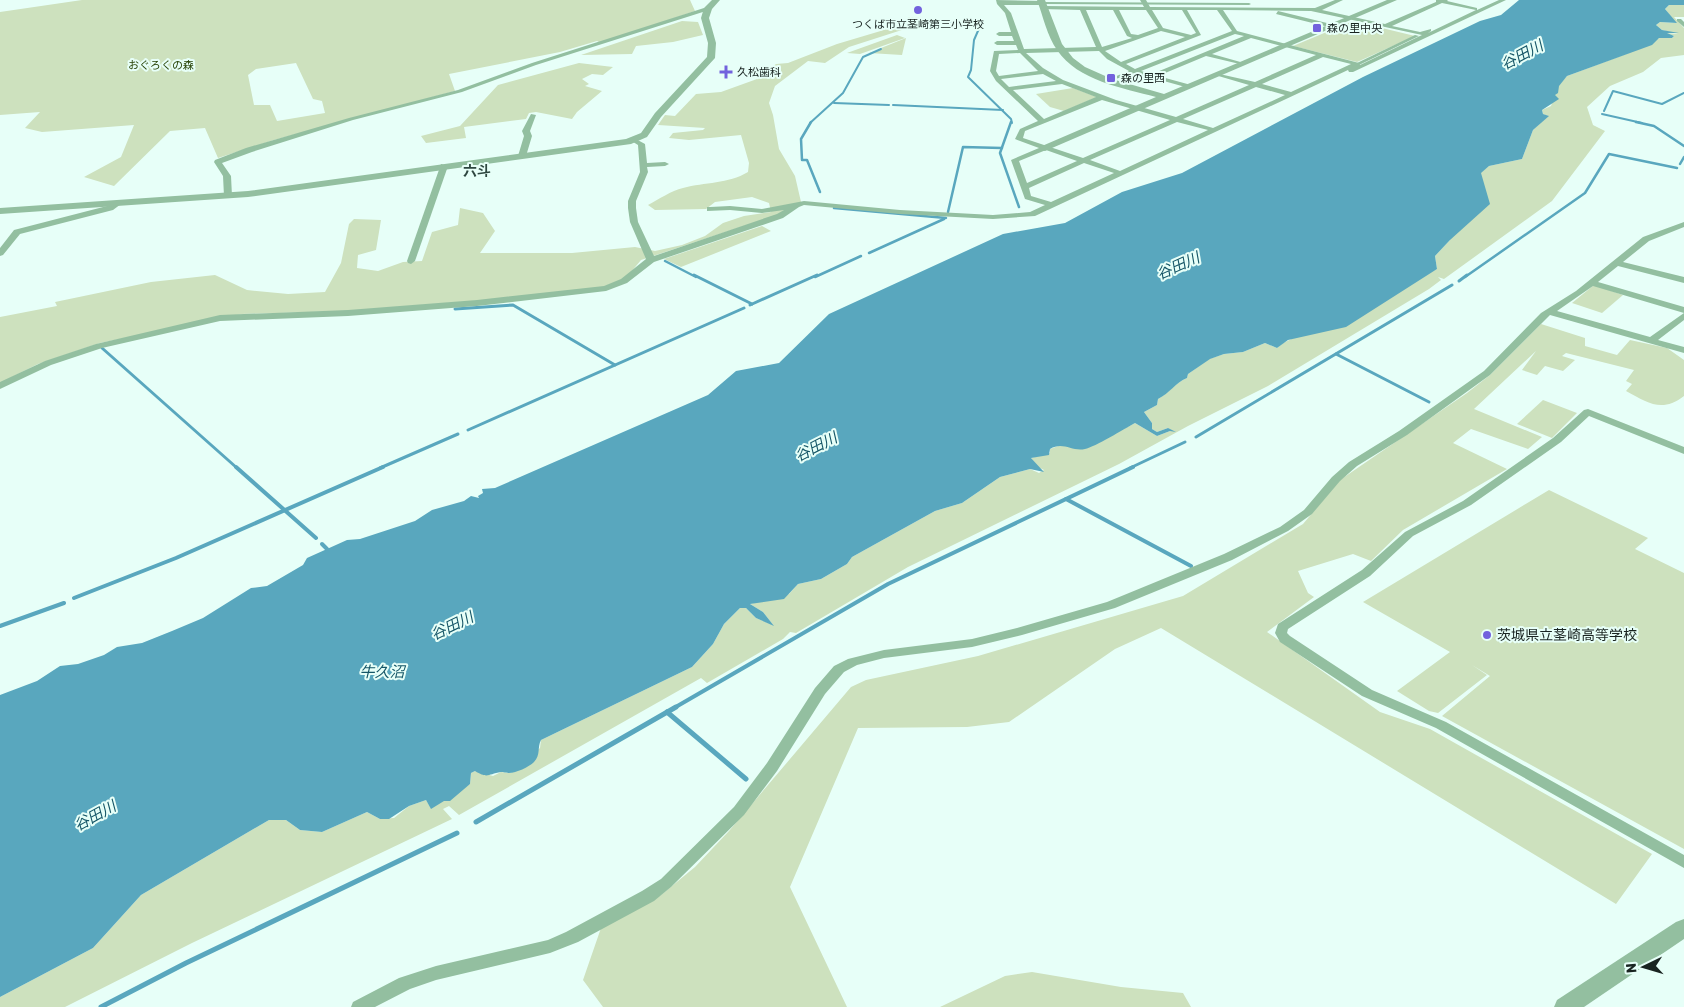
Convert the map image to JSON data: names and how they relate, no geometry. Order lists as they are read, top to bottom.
{
  "districts": ["六斗"],
  "water": ["谷田川", "牛久沼"],
  "parks": ["おぐろくの森"],
  "places": {
    "other": ["つくば市立茎崎第三小学校", "茨城県立茎崎高等学校"],
    "transit": ["森の里中央", "森の里西"],
    "health": ["久松歯科"]
  },
  "north": "left"
}
